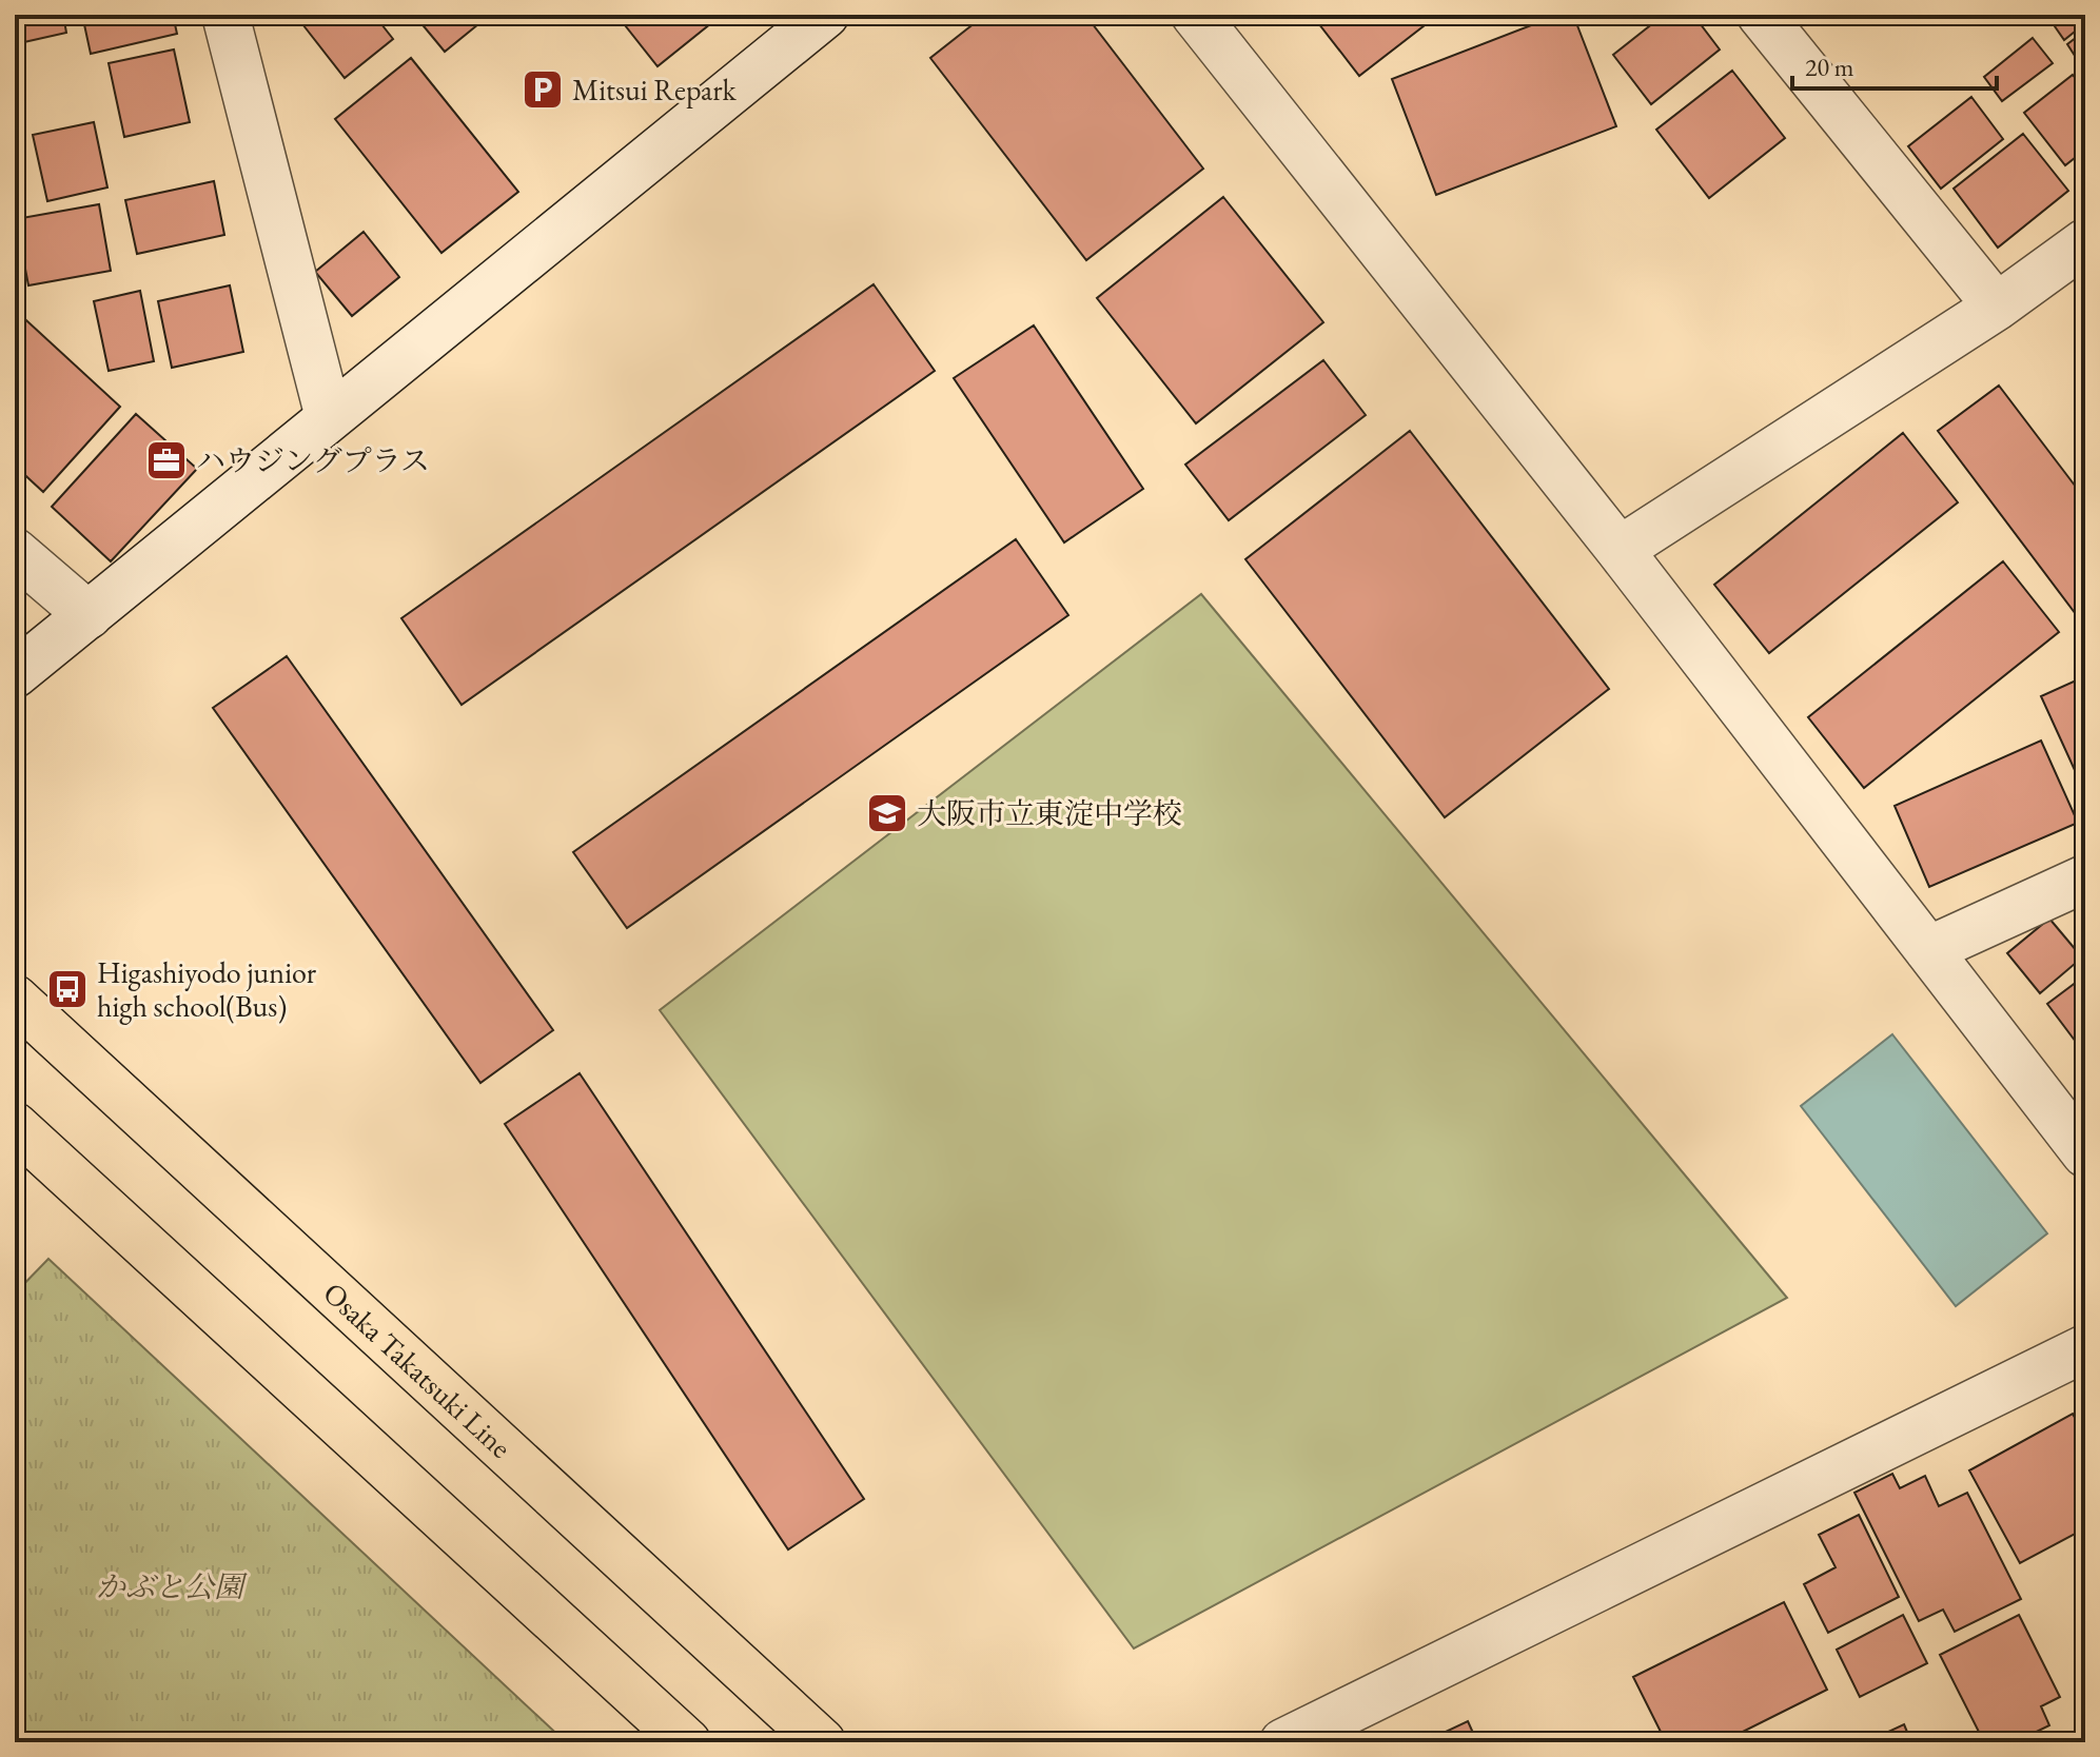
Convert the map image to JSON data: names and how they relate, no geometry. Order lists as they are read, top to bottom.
{
  "streets": {
    "main road": ["Osaka Takatsuki Line"]
  },
  "parks": ["かぶと公園"],
  "places": {
    "parking": ["Mitsui Repark"],
    "office": ["ハウジングプラス"],
    "school or university": ["大阪市立東淀中学校"],
    "bus stop": ["Higashiyodo junior high school(Bus)"]
  },
  "scale_bar": "20 m"
}
